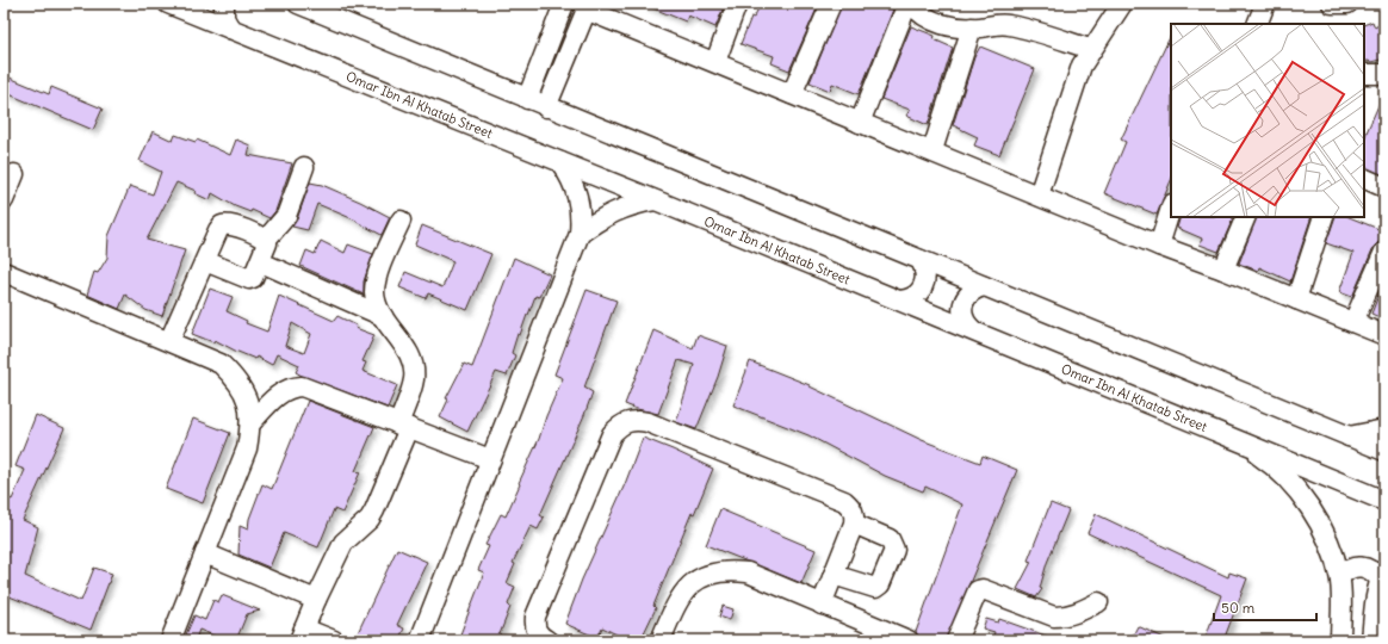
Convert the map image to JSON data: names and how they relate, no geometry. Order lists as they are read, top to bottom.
{
  "streets": {
    "street": ["Omar Ibn Al Khatab Street"]
  },
  "scale_bar": "50 m"
}
